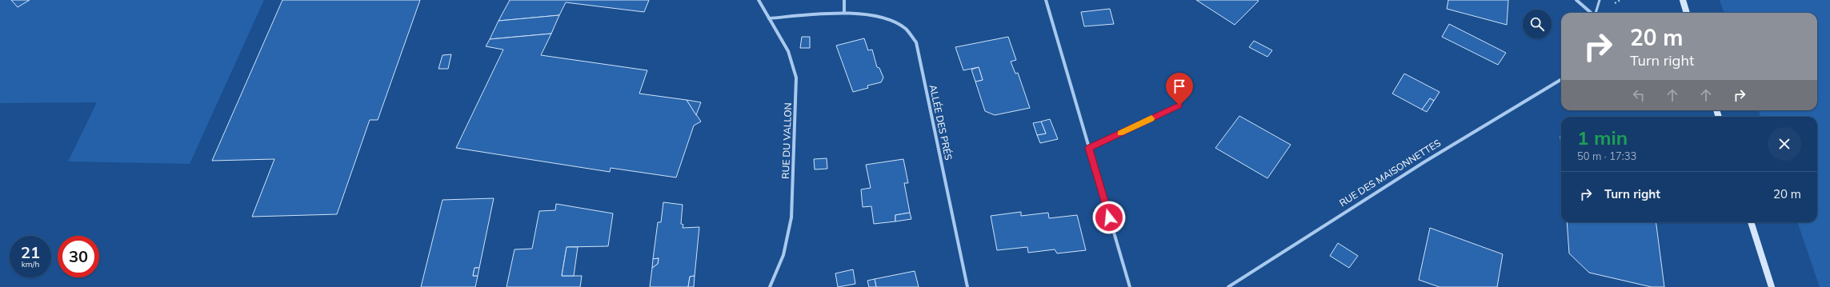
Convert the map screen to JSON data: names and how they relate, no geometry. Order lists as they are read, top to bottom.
{
  "streets": {
    "street": ["ALLÉE DES PRÉS", "RUE DU VALLON", "RUE DES MAISONNETTES"]
  },
  "crossings": [
    ["ALLÉE DES PRÉS", "RUE DU VALLON"]
  ],
  "page": {
    "turn": ["20 m", "Turn right"],
    "heading": ["1 min", "50 m · 17:33"],
    "list": [
      {
        "name": "Turn right",
        "value": "20 m"
      }
    ],
    "speed": "21 km/h",
    "limit": "30"
  }
}
